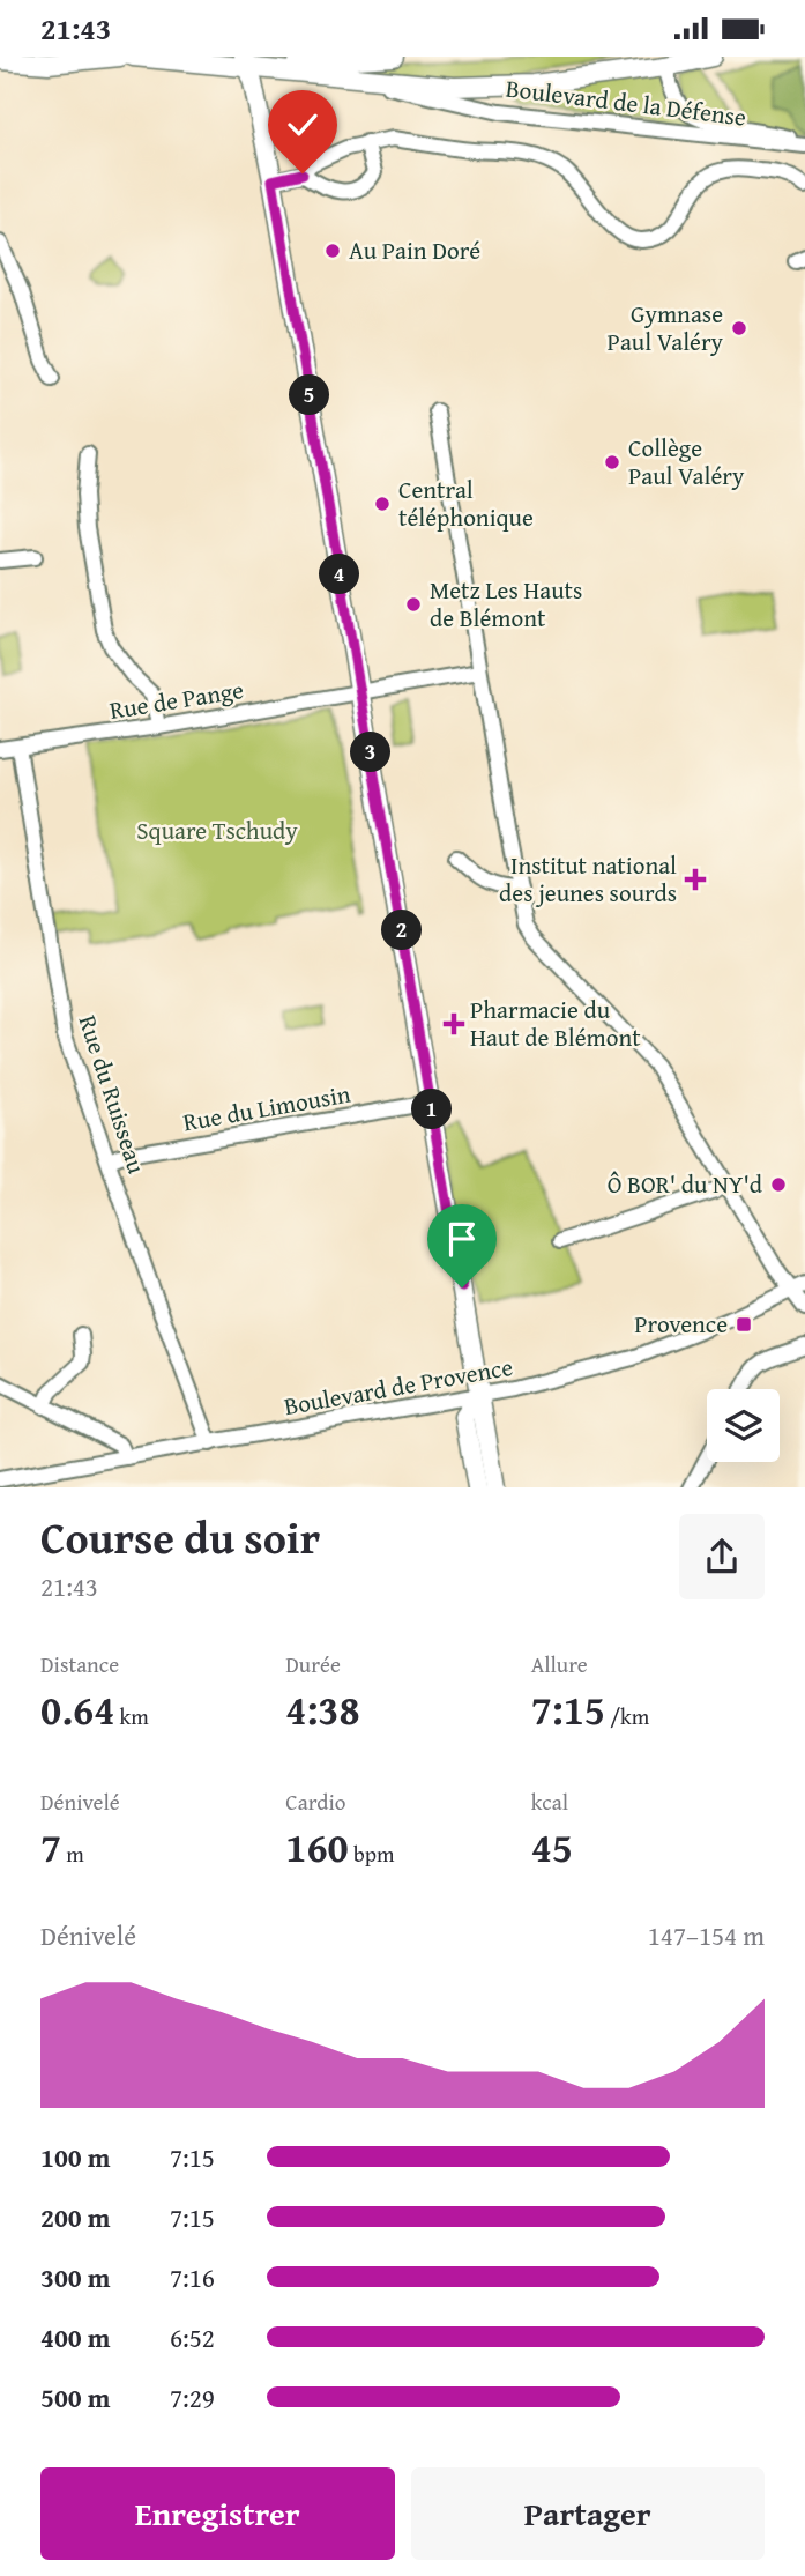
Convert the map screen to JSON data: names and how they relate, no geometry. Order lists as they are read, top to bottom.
{
  "streets": {
    "street": [
      "Boulevard de la Défense",
      "Rue de Pange",
      "Rue du Ruisseau",
      "Rue du Limousin",
      "Boulevard de Provence"
    ]
  },
  "crossings": [
    ["Rue de Pange", "Rue du Ruisseau"],
    ["Rue du Ruisseau", "Rue du Limousin"],
    ["Rue du Ruisseau", "Boulevard de Provence"]
  ],
  "parks": ["Square Tschudy"],
  "places": {
    "other": [
      "Au Pain Doré",
      "Gymnase Paul Valéry",
      "Collège Paul Valéry",
      "Central téléphonique",
      "Metz Les Hauts de Blémont",
      "Ô BOR' du NY'd"
    ],
    "health": ["Institut national des jeunes sourds", "Pharmacie du Haut de Blémont"],
    "transit": ["Provence"]
  },
  "page": {
    "status": "21:43",
    "pins": [
      "5",
      "4",
      "3",
      "2",
      "1"
    ],
    "heading": ["Course du soir", "21:43"],
    "stats": [
      ["Distance", "0.64 km"],
      ["Durée", "4:38"],
      ["Allure", "7:15 /km"],
      ["Dénivelé", "7 m"],
      ["Cardio", "160 bpm"],
      ["kcal", "45"]
    ],
    "chart": ["Dénivelé", "147–154 m"],
    "list": [
      {
        "name": "100 m",
        "note": "7:15"
      },
      {
        "name": "200 m",
        "note": "7:15"
      },
      {
        "name": "300 m",
        "note": "7:16"
      },
      {
        "name": "400 m",
        "note": "6:52"
      },
      {
        "name": "500 m",
        "note": "7:29"
      }
    ],
    "buttons": ["Enregistrer", "Partager"]
  }
}
